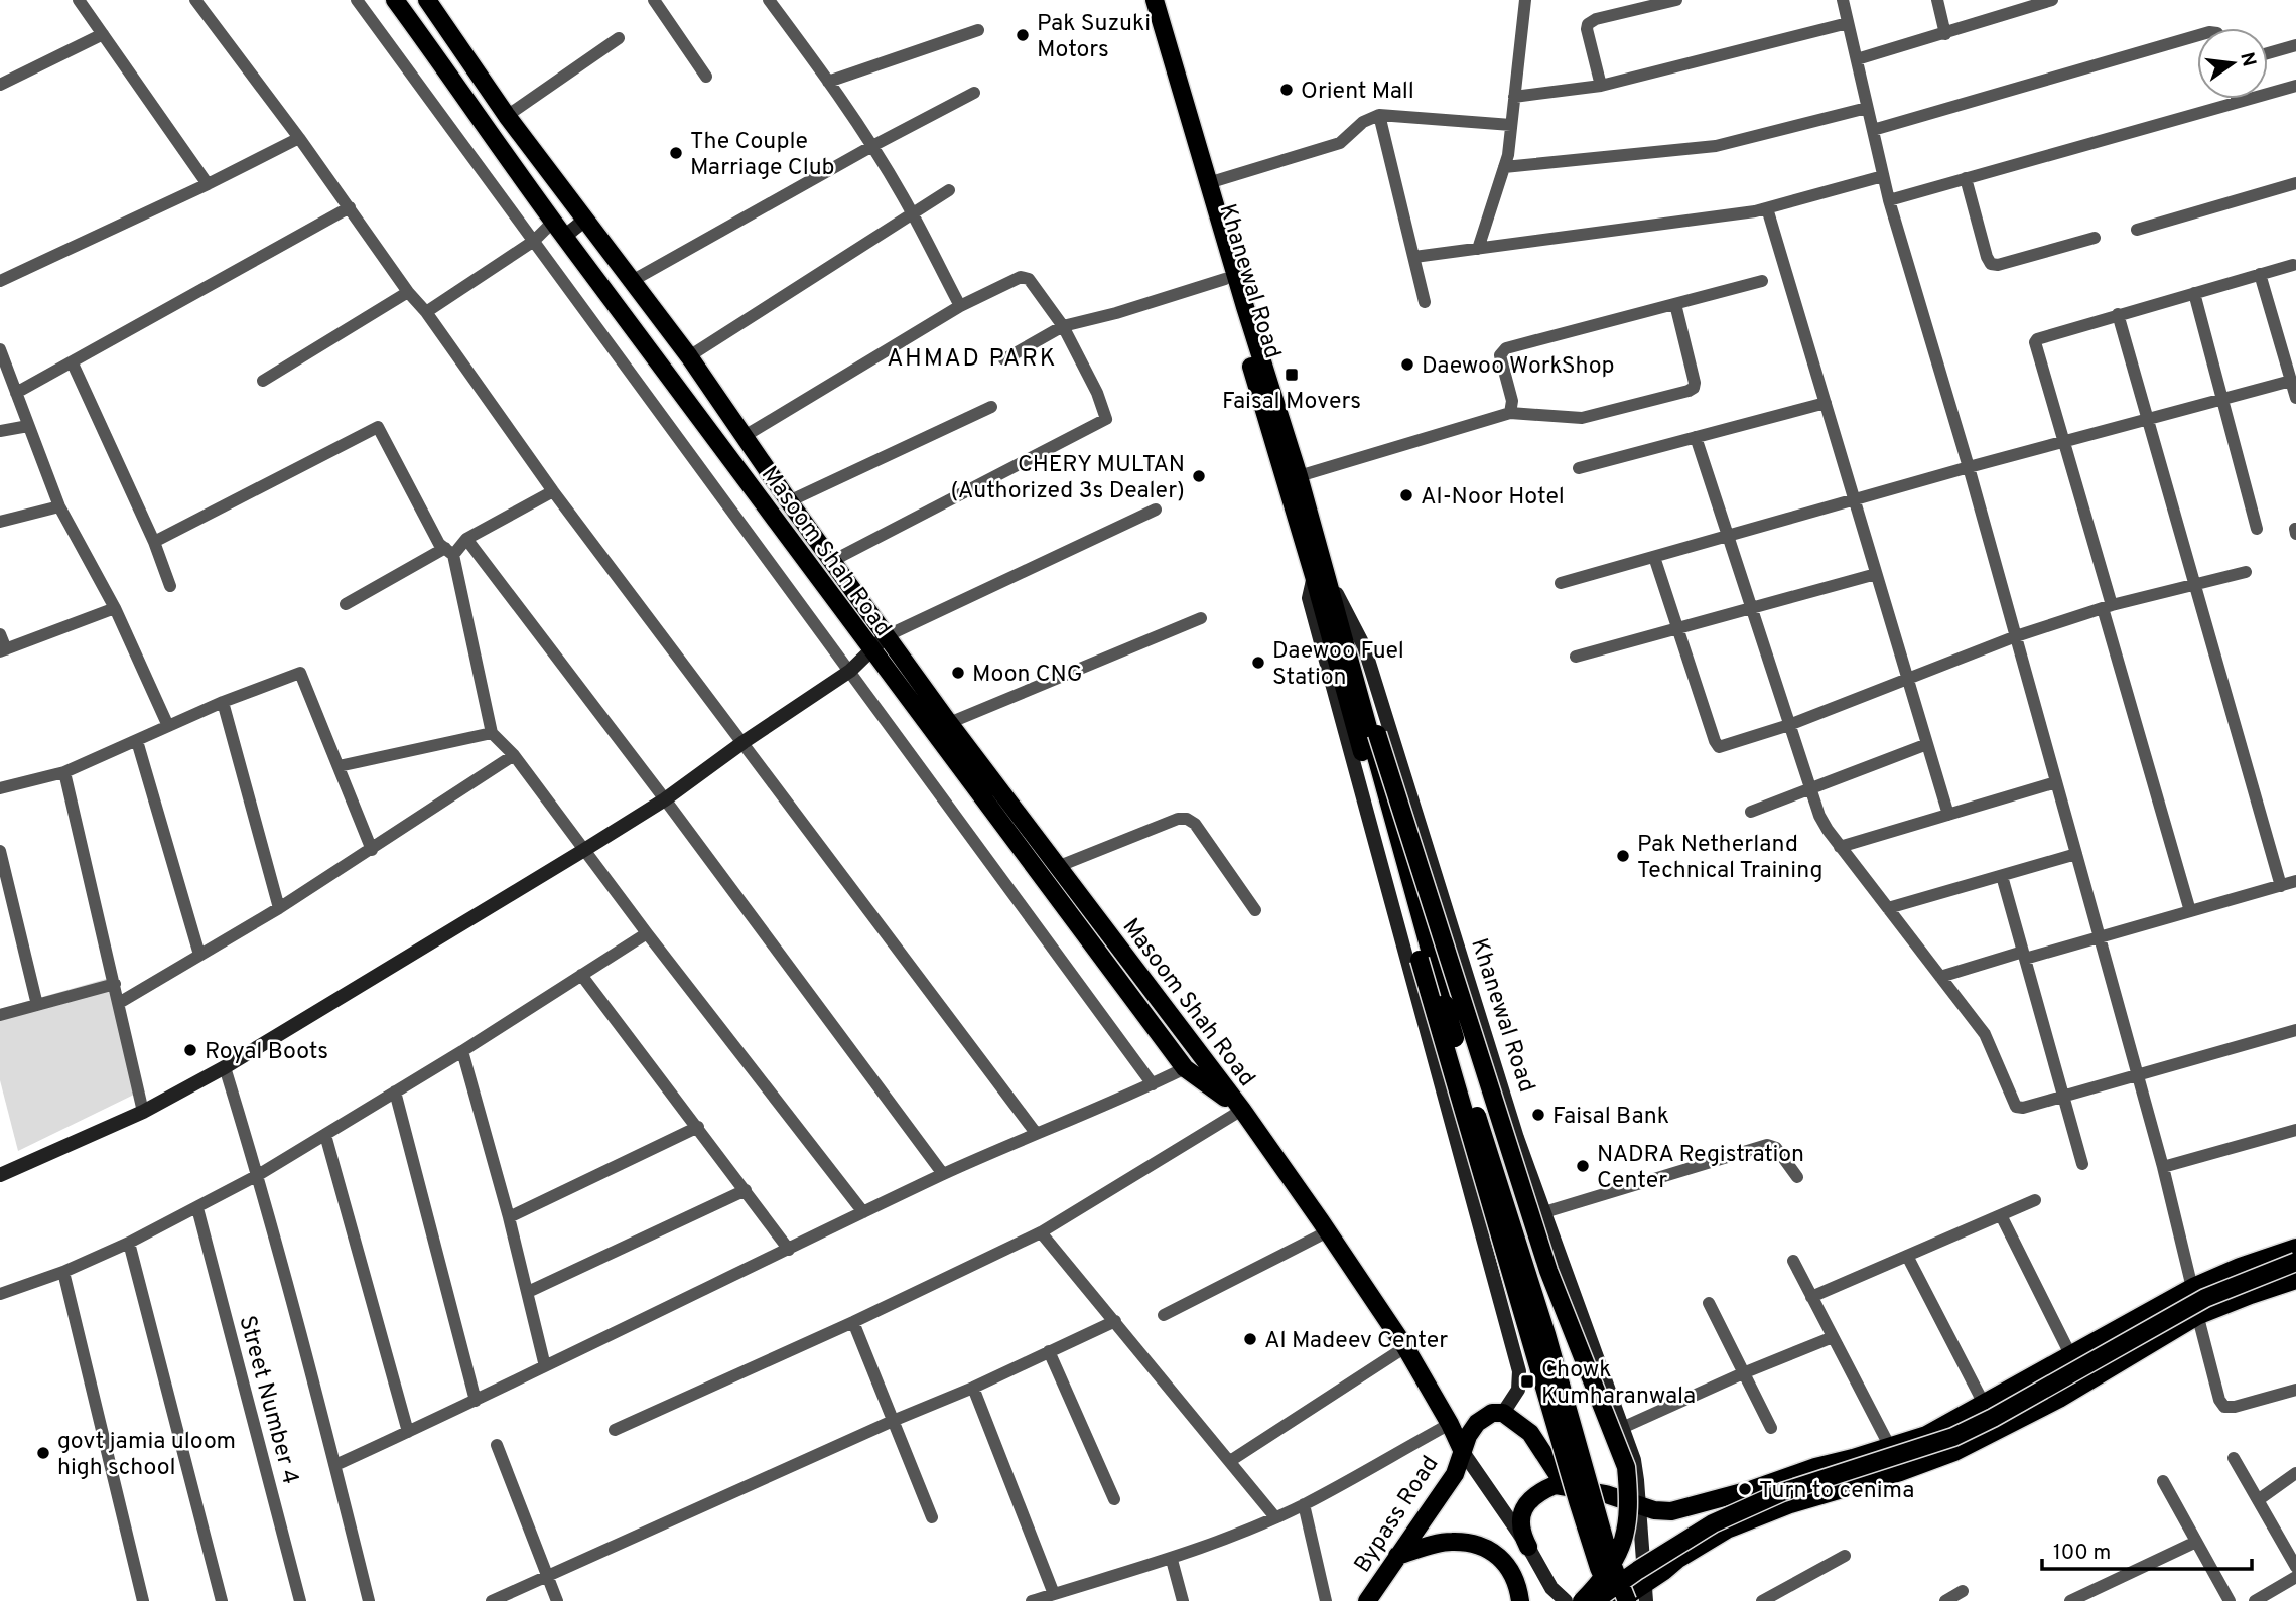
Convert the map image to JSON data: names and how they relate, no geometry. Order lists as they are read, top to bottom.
{
  "streets": {
    "main road": ["Khanewal Road", "Masoom Shah Road", "Bypass Road"],
    "street": ["Street Number 4"]
  },
  "crossings": [
    ["Masoom Shah Road", "Bypass Road"]
  ],
  "districts": ["AHMAD PARK"],
  "places": {
    "other": [
      "Pak Suzuki Motors",
      "Orient Mall",
      "The Couple Marriage Club",
      "Daewoo WorkShop",
      "CHERY MULTAN (Authorized 3s Dealer)",
      "Al-Noor Hotel",
      "Daewoo Fuel Station",
      "Moon CNG",
      "Pak Netherland Technical Training",
      "Royal Boots",
      "Faisal Bank",
      "NADRA Registration Center",
      "Al Madeev Center",
      "govt jamia uloom high school",
      "Turn to cenima"
    ],
    "transit": ["Faisal Movers", "Chowk Kumharanwala"]
  },
  "scale_bar": "100 m",
  "north": "right"
}
